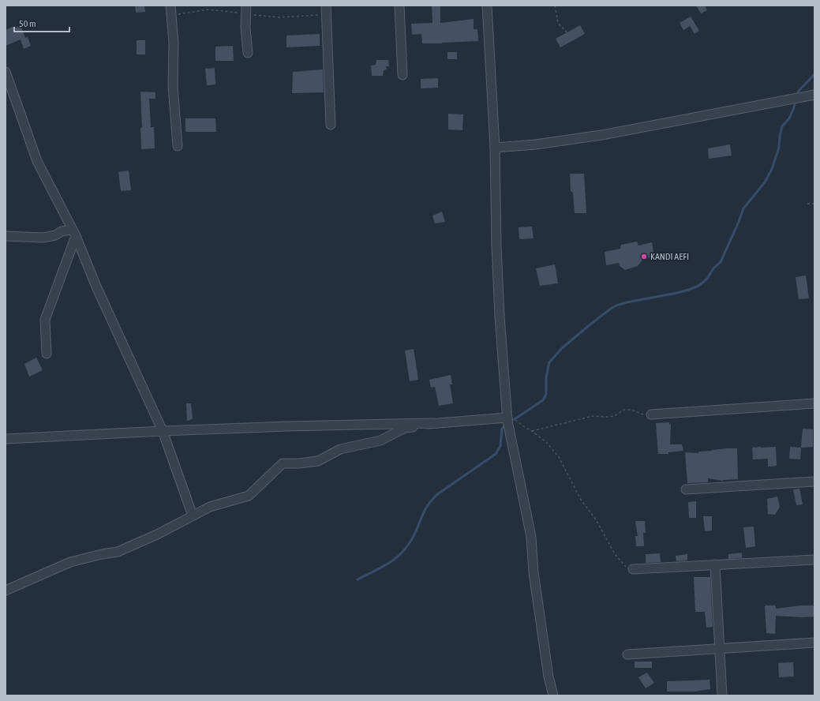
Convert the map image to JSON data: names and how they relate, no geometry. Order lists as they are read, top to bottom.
{
  "places": ["KANDI AEFI"],
  "scale_bar": "50 m"
}
